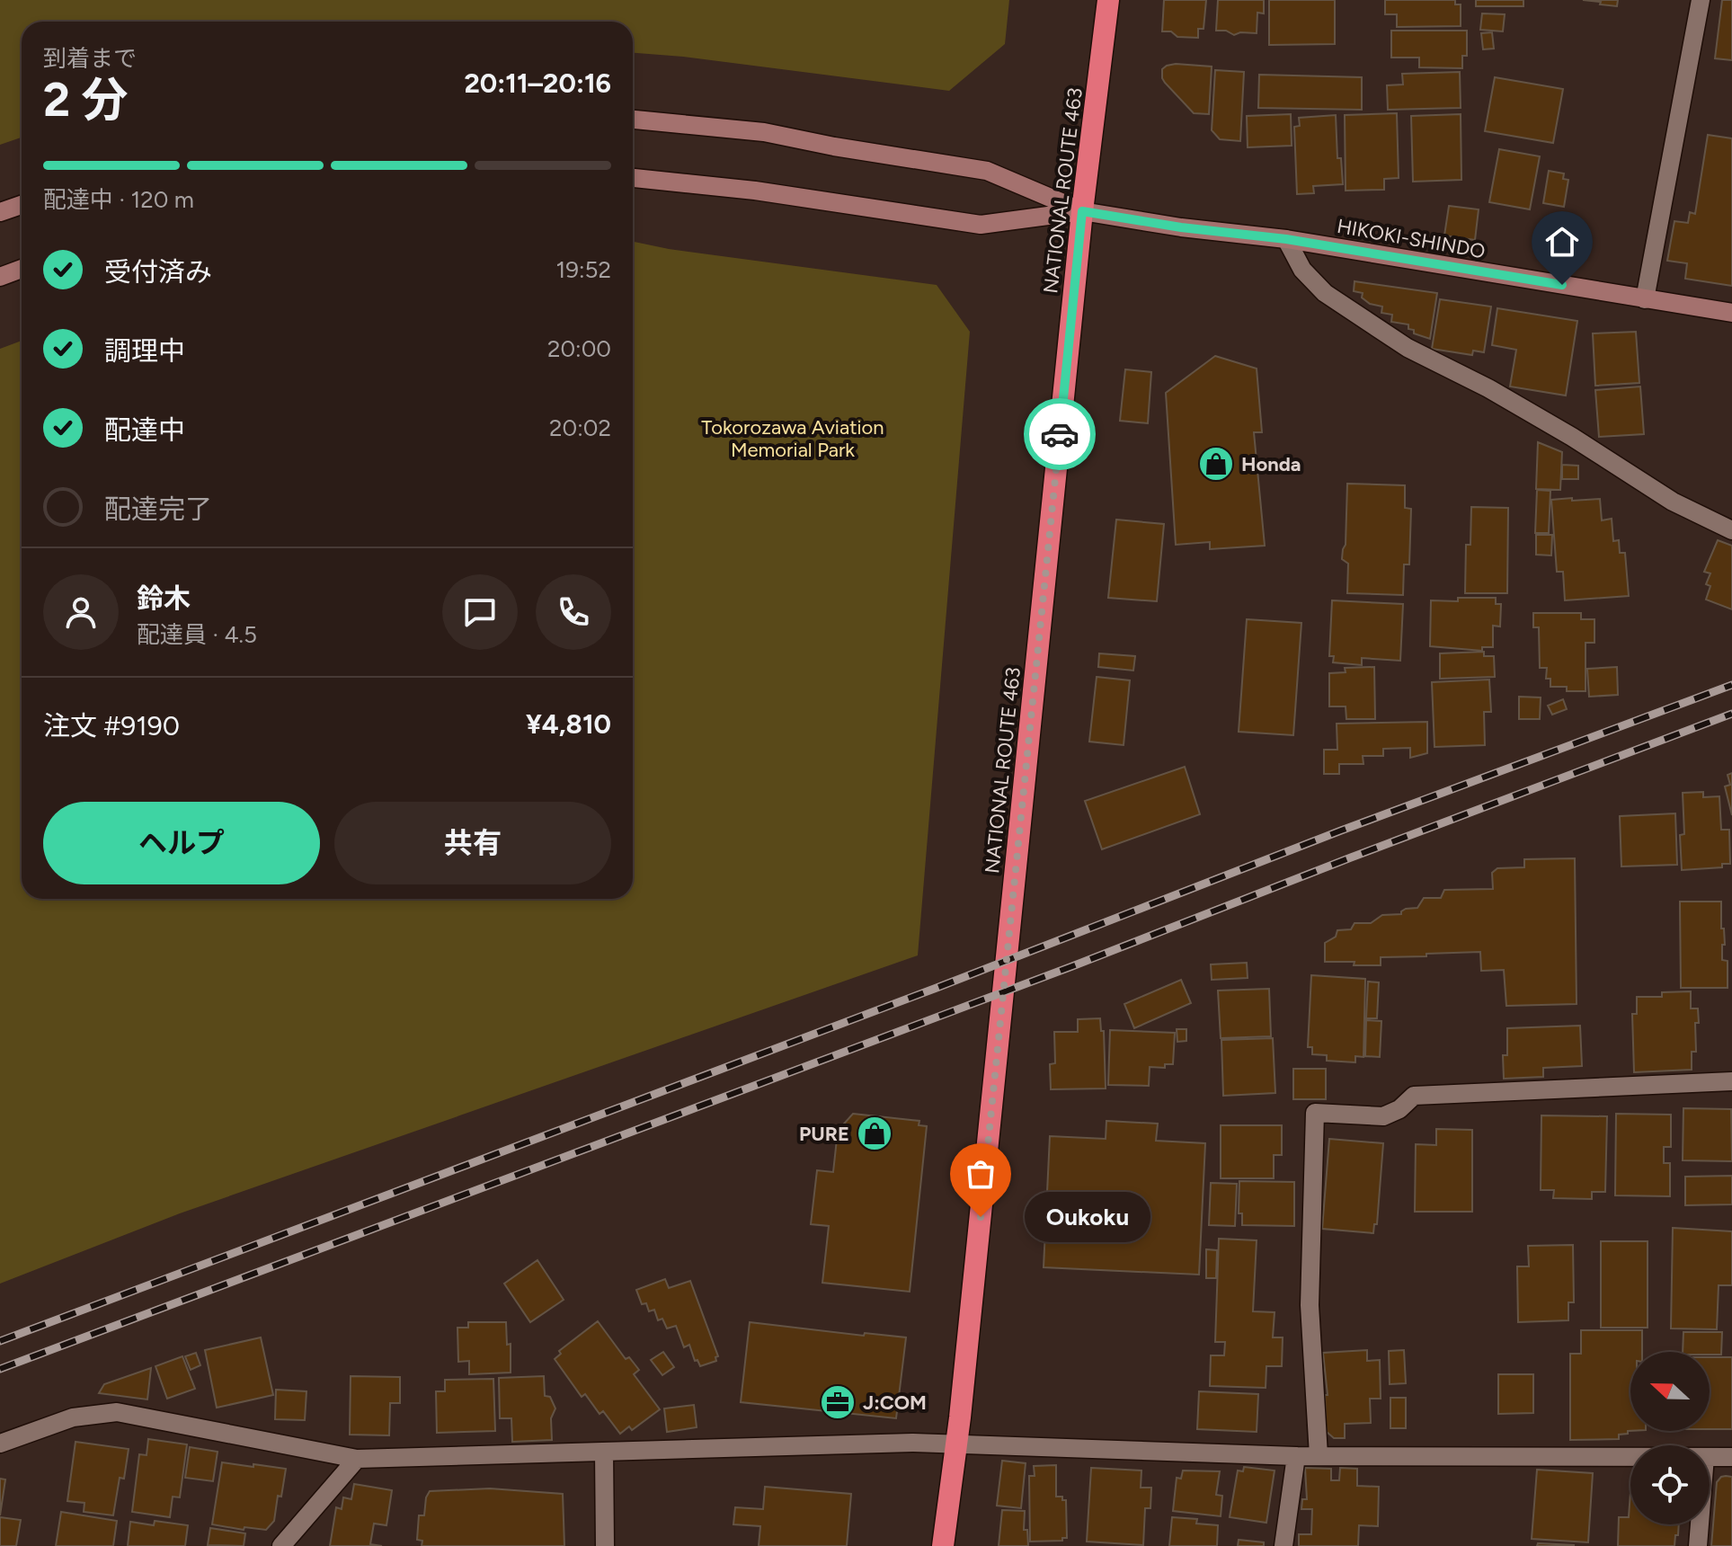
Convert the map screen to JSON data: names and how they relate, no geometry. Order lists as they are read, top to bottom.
{
  "streets": {
    "highway": ["NATIONAL ROUTE 463"],
    "street": ["HIKOKI-SHINDO"]
  },
  "crossings": [
    ["NATIONAL ROUTE 463", "HIKOKI-SHINDO"]
  ],
  "parks": ["Tokorozawa Aviation Memorial Park"],
  "places": {
    "shop": ["Honda", "PURE"],
    "other": ["Oukoku"],
    "office": ["J:COM"]
  },
  "north": "left",
  "page": {
    "heading": ["2 分", "到着まで", "20:11–20:16"],
    "panel": [
      "鈴木",
      "配達員 · 4.5",
      "注文 #9190",
      "¥4,810"
    ],
    "bar": "配達中 · 120 m",
    "list": [
      ["受付済み", "19:52"],
      ["調理中", "20:00"],
      ["配達中", "20:02"],
      "配達完了"
    ],
    "buttons": ["ヘルプ", "共有"],
    "bubble": "Oukoku"
  }
}
